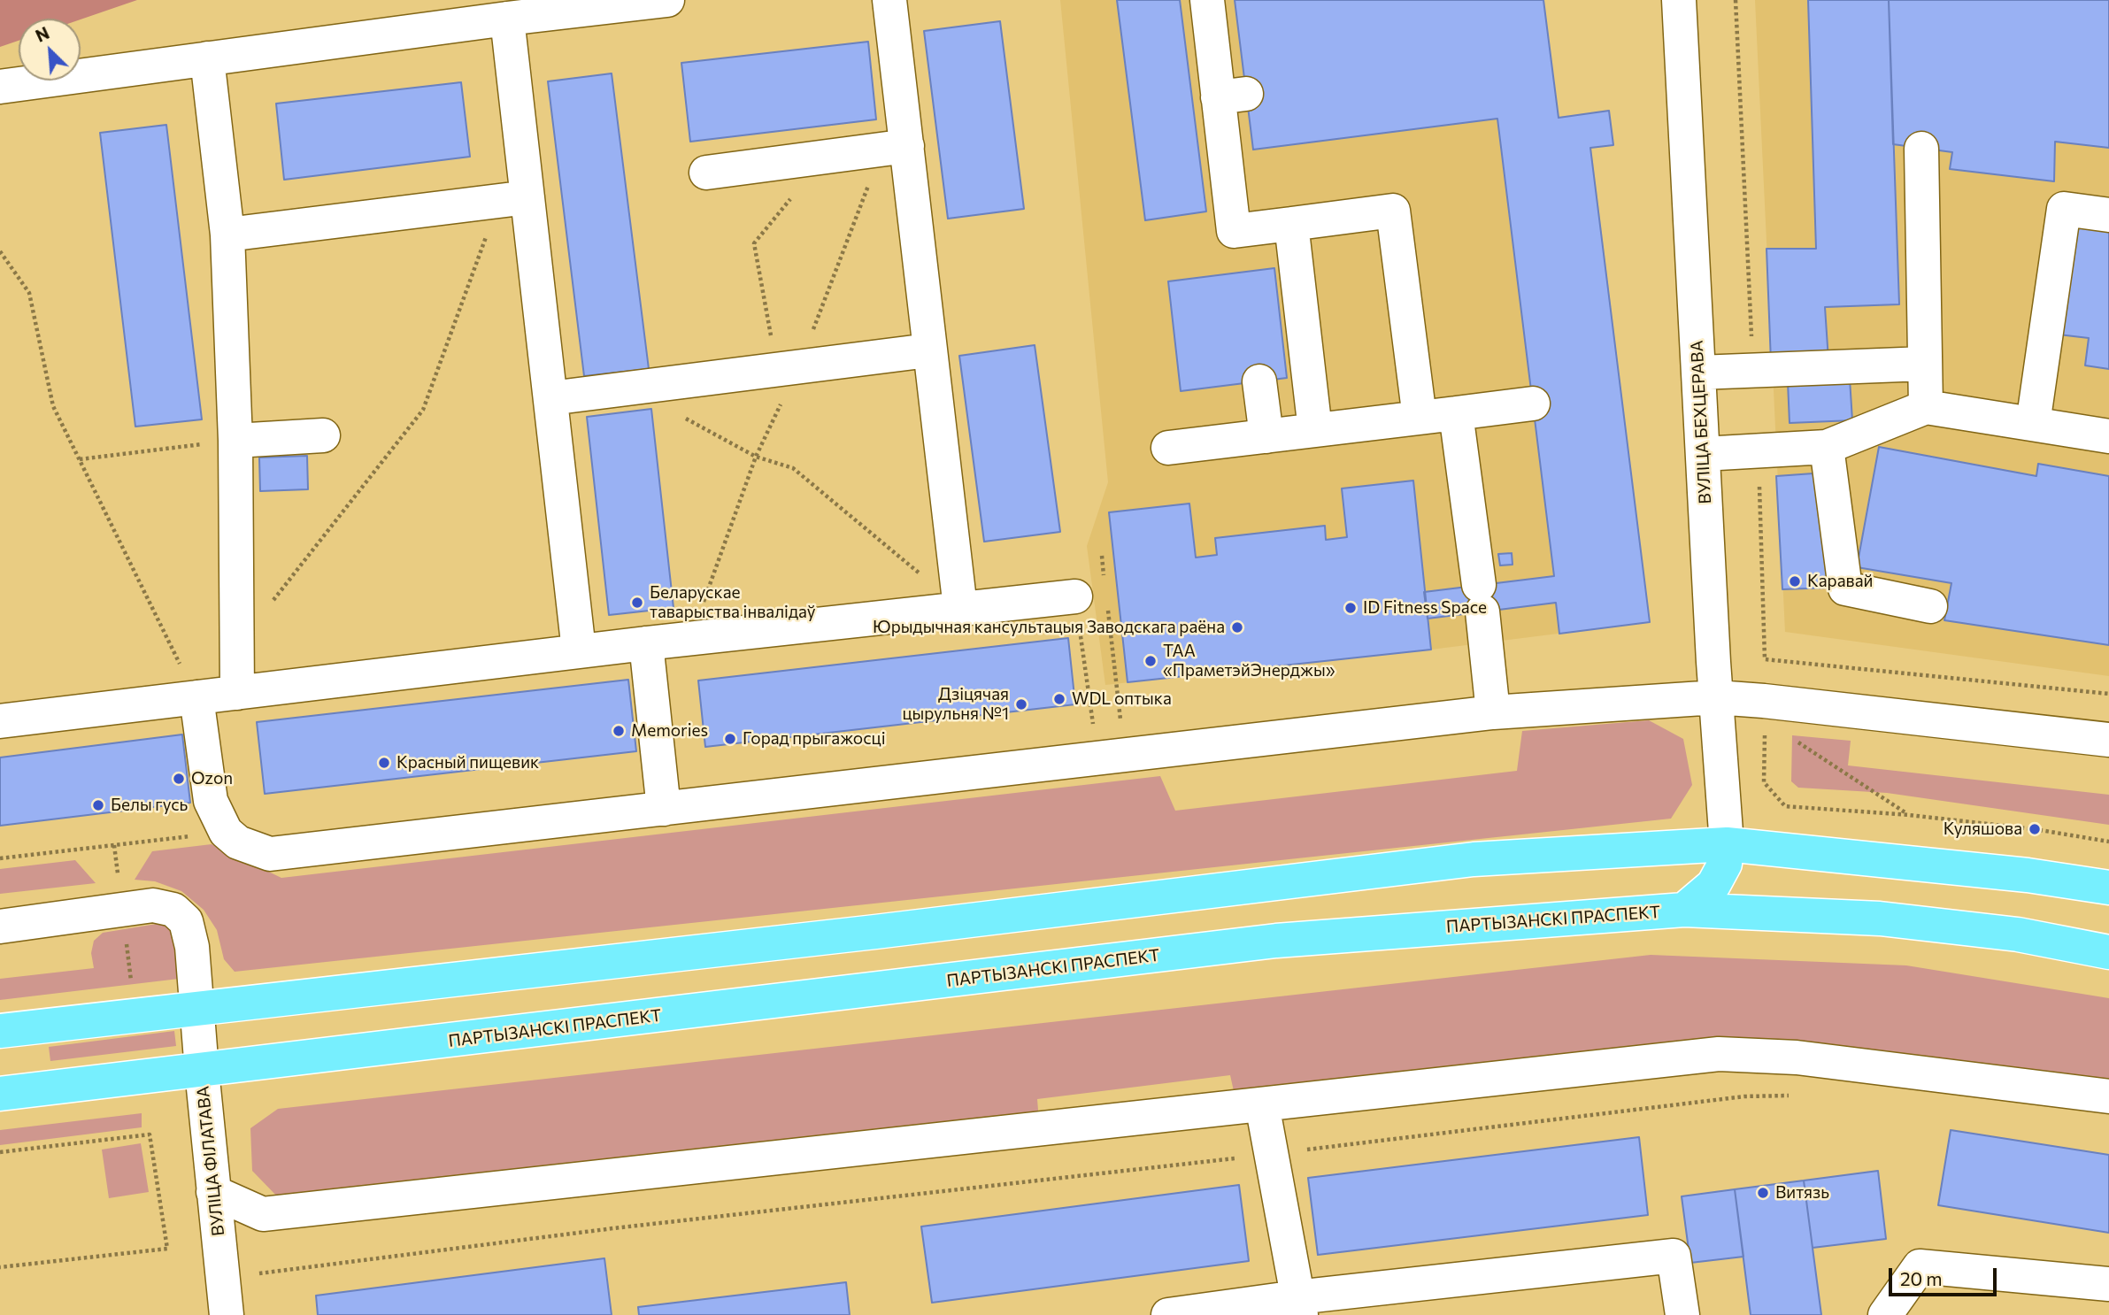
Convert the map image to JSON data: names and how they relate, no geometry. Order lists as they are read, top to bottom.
{
  "streets": {
    "main road": ["ПАРТЫЗАНСКІ ПРАСПЕКТ"],
    "street": ["ВУЛІЦА БЕХЦЕРАВА", "ВУЛІЦА ФІЛАТАВА"]
  },
  "crossings": [
    ["ПАРТЫЗАНСКІ ПРАСПЕКТ", "ВУЛІЦА ФІЛАТАВА"]
  ],
  "places": [
    "Каравай",
    "Беларускае таварыства інвалідаў",
    "ID Fitness Space",
    "Юрыдычная кансультацыя Заводскага раёна",
    "ТАА «ПраметэйЭнерджы»",
    "WDL оптыка",
    "Дзіцячая цырульня №1",
    "Memories",
    "Горад прыгажосці",
    "Красный пищевик",
    "Ozon",
    "Белы гусь",
    "Куляшова",
    "Витязь"
  ],
  "scale_bar": "20 m",
  "north": "top left"
}
